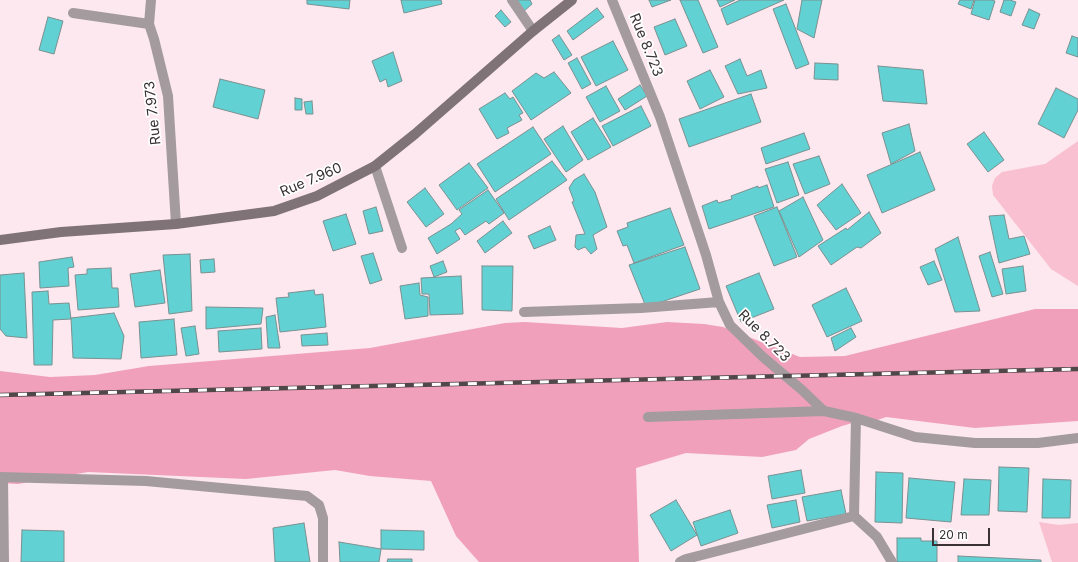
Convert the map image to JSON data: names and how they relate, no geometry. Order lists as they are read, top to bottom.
{
  "streets": {
    "street": ["Rue 8.723", "Rue 7.973", "Rue 7.960"]
  },
  "crossings": [
    ["Rue 7.973", "Rue 7.960"]
  ],
  "scale_bar": "20 m"
}
